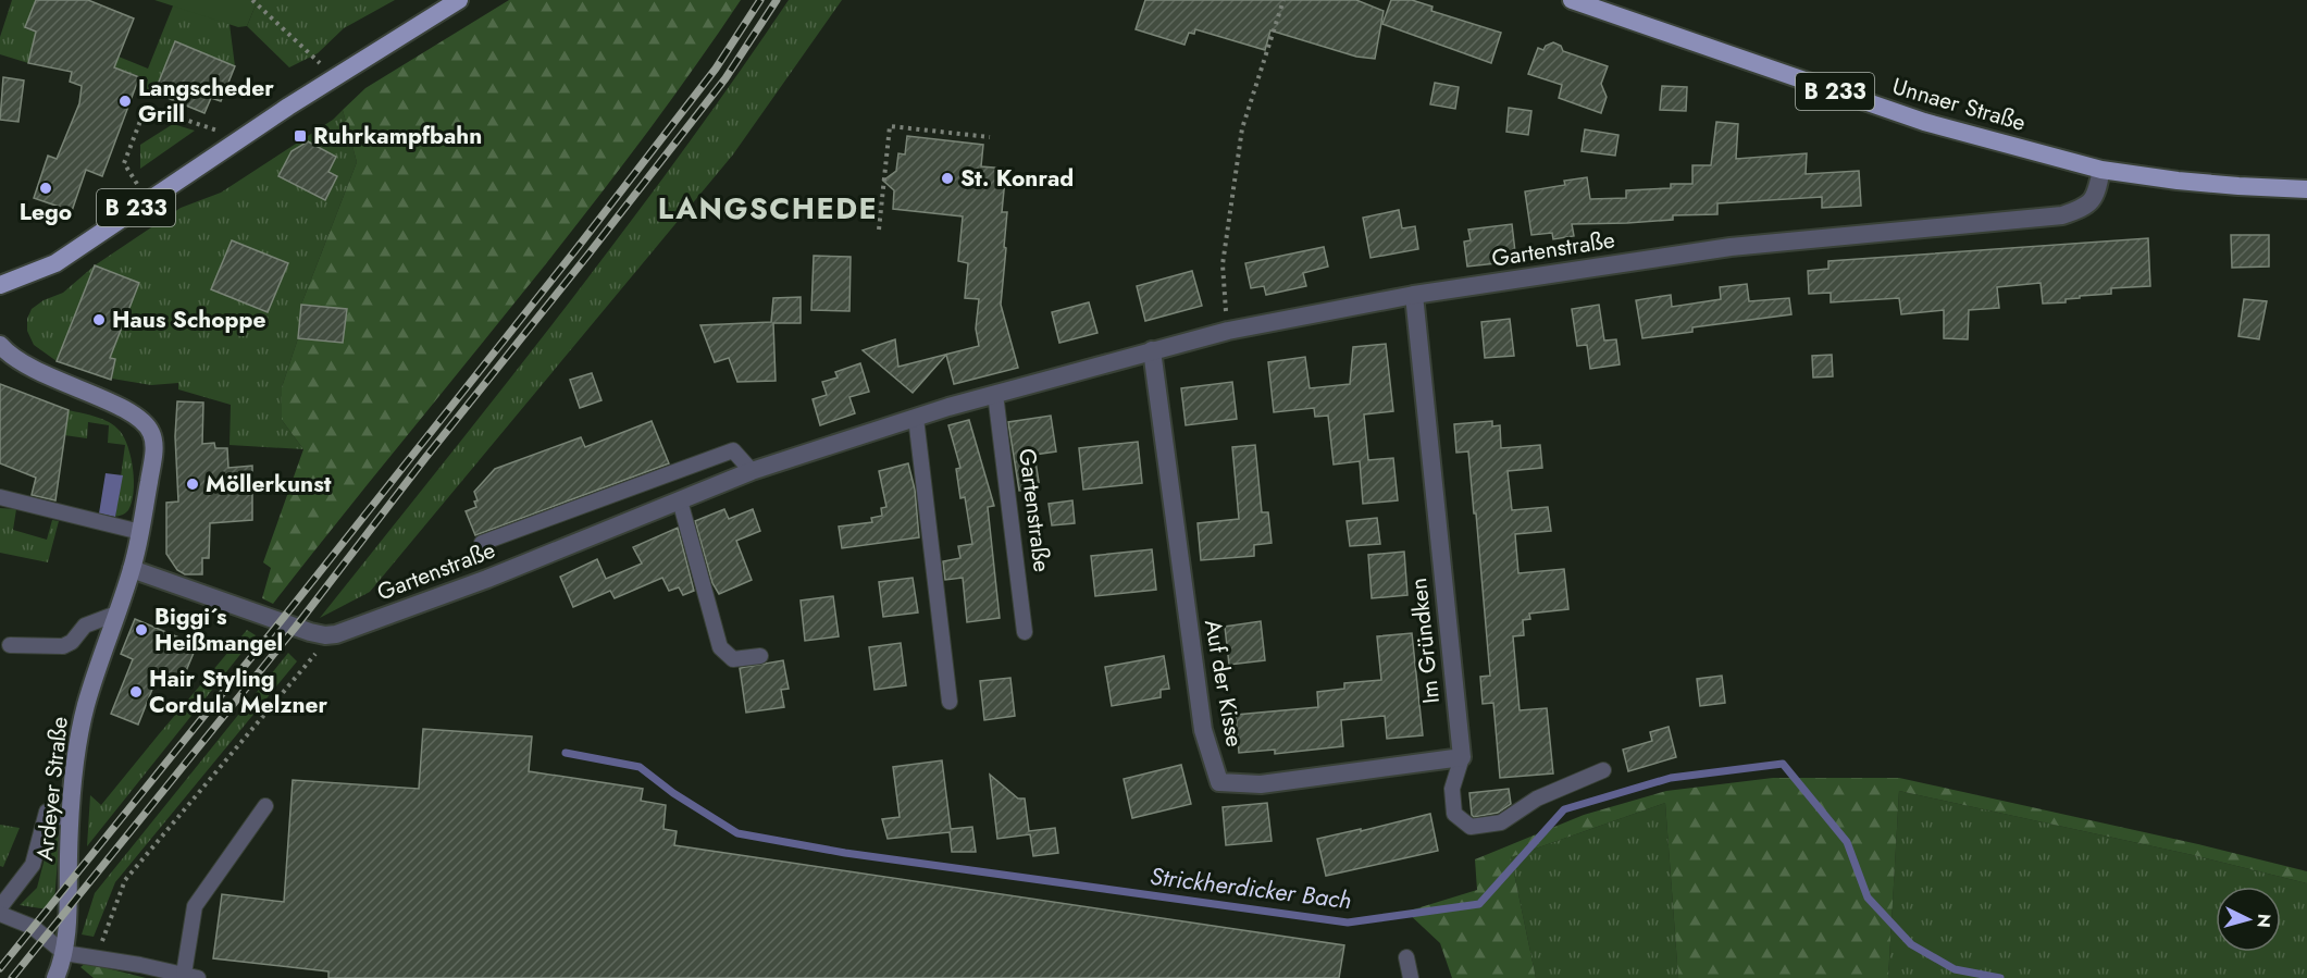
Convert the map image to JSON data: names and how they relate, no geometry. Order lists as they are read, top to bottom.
{
  "streets": {
    "main road": ["B 233", "Unnaer Straße", "Ardeyer Straße"],
    "street": ["Gartenstraße", "Im Gründken", "Auf der Kisse"]
  },
  "crossings": [
    ["Unnaer Straße", "Gartenstraße"],
    ["Gartenstraße", "Im Gründken"],
    ["Gartenstraße", "Auf der Kisse"],
    ["Gartenstraße", "Ardeyer Straße"],
    ["Im Gründken", "Auf der Kisse"]
  ],
  "districts": ["LANGSCHEDE"],
  "water": ["Strickherdicker Bach"],
  "places": {
    "other": [
      "Langscheder Grill",
      "St. Konrad",
      "Lego",
      "Haus Schoppe",
      "Möllerkunst",
      "Biggi´s Heißmangel",
      "Hair Styling Cordula Melzner"
    ],
    "transit": ["Ruhrkampfbahn"]
  },
  "north": "right"
}
